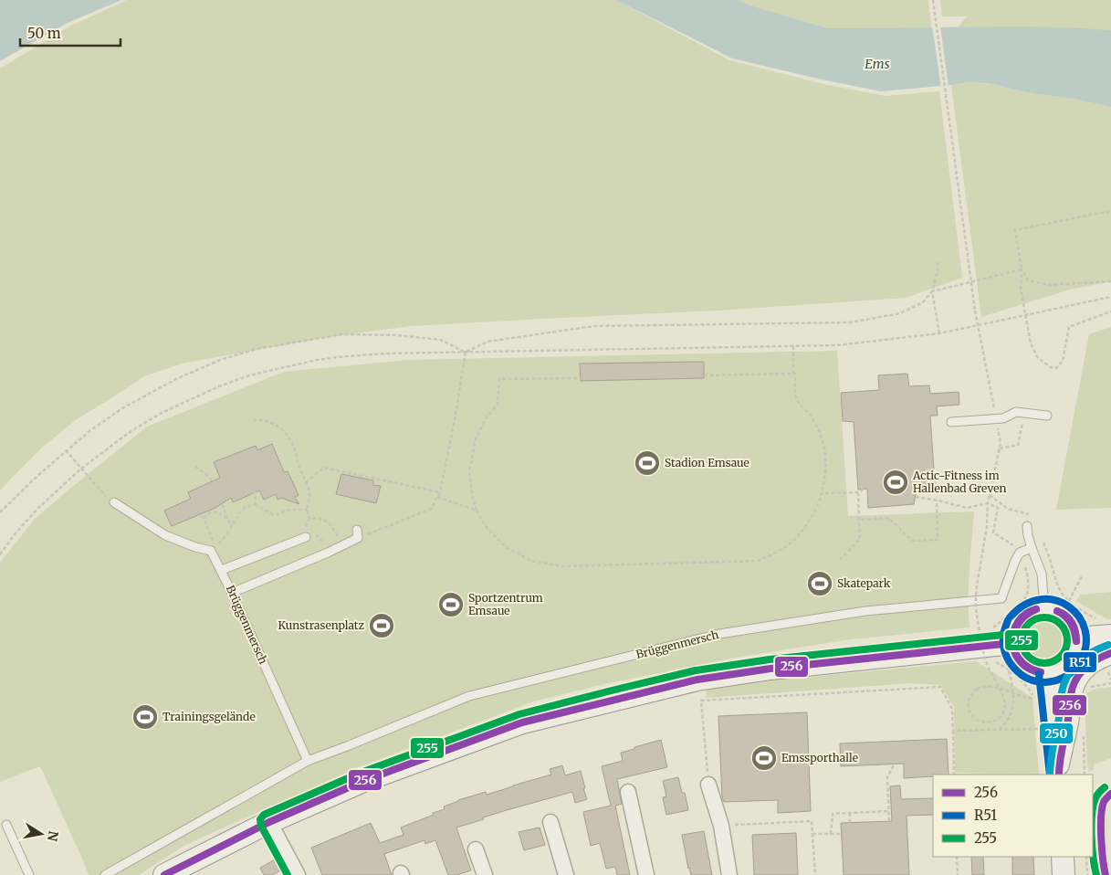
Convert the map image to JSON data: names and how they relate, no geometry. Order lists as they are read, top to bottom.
{
  "streets": {
    "lane": ["Brüggenmersch"]
  },
  "water": ["Ems"],
  "places": {
    "sports": [
      "Stadion Emsaue",
      "Actic-Fitness im Hallenbad Greven",
      "Skatepark",
      "Sportzentrum Emsaue",
      "Kunstrasenplatz",
      "Trainingsgelände",
      "Emssporthalle"
    ]
  },
  "lines": [
    "transit line R51",
    "transit line 256",
    "transit line 255",
    "transit line 250"
  ],
  "legend": ["256", "R51", "255"],
  "scale_bar": "50 m",
  "north": "right"
}
